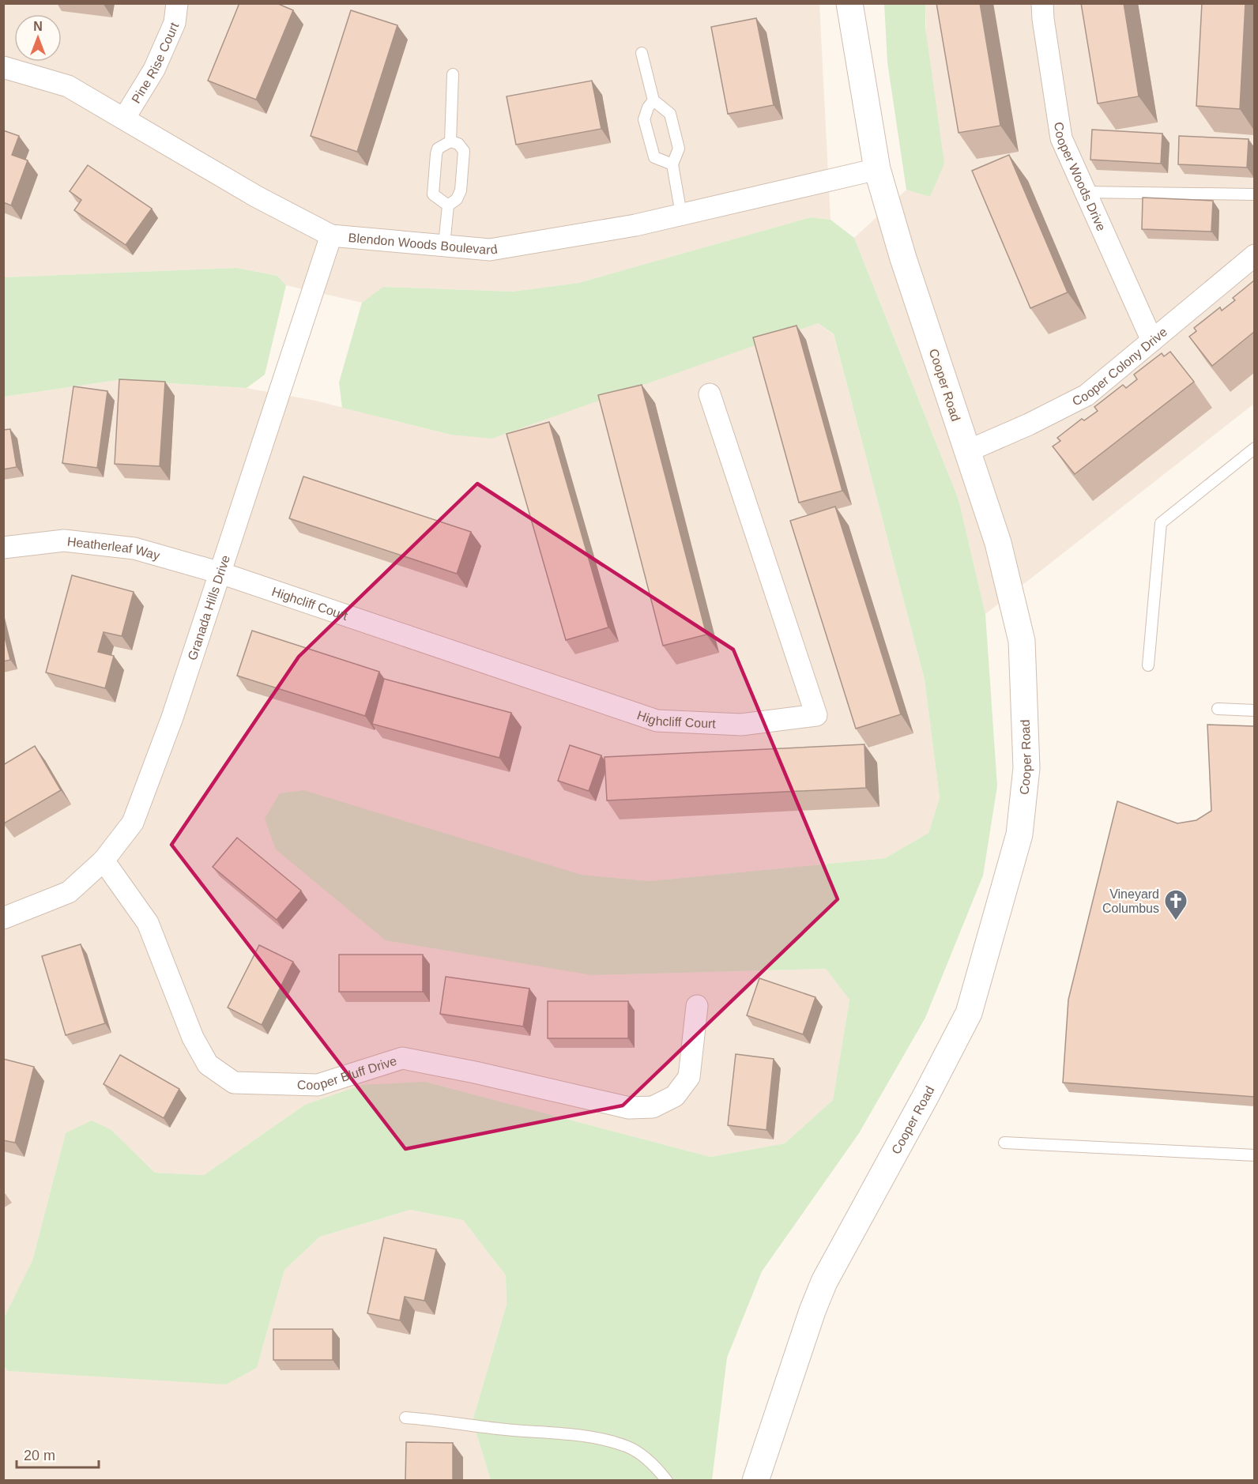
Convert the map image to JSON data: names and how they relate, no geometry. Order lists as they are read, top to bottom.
{
  "streets": {
    "street": [
      "Pine Rise Court",
      "Cooper Woods Drive",
      "Blendon Woods Boulevard",
      "Cooper Colony Drive",
      "Cooper Road",
      "Heatherleaf Way",
      "Highcliff Court",
      "Granada Hills Drive",
      "Cooper Bluff Drive"
    ]
  },
  "crossings": [
    ["Pine Rise Court", "Blendon Woods Boulevard"],
    ["Cooper Woods Drive", "Cooper Colony Drive"],
    ["Blendon Woods Boulevard", "Cooper Road"],
    ["Blendon Woods Boulevard", "Granada Hills Drive"],
    ["Cooper Colony Drive", "Cooper Road"],
    ["Heatherleaf Way", "Highcliff Court"],
    ["Heatherleaf Way", "Granada Hills Drive"],
    ["Highcliff Court", "Granada Hills Drive"],
    ["Granada Hills Drive", "Cooper Bluff Drive"]
  ],
  "places": {
    "church": ["Vineyard Columbus"]
  },
  "scale_bar": "20 m",
  "north": "top"
}
